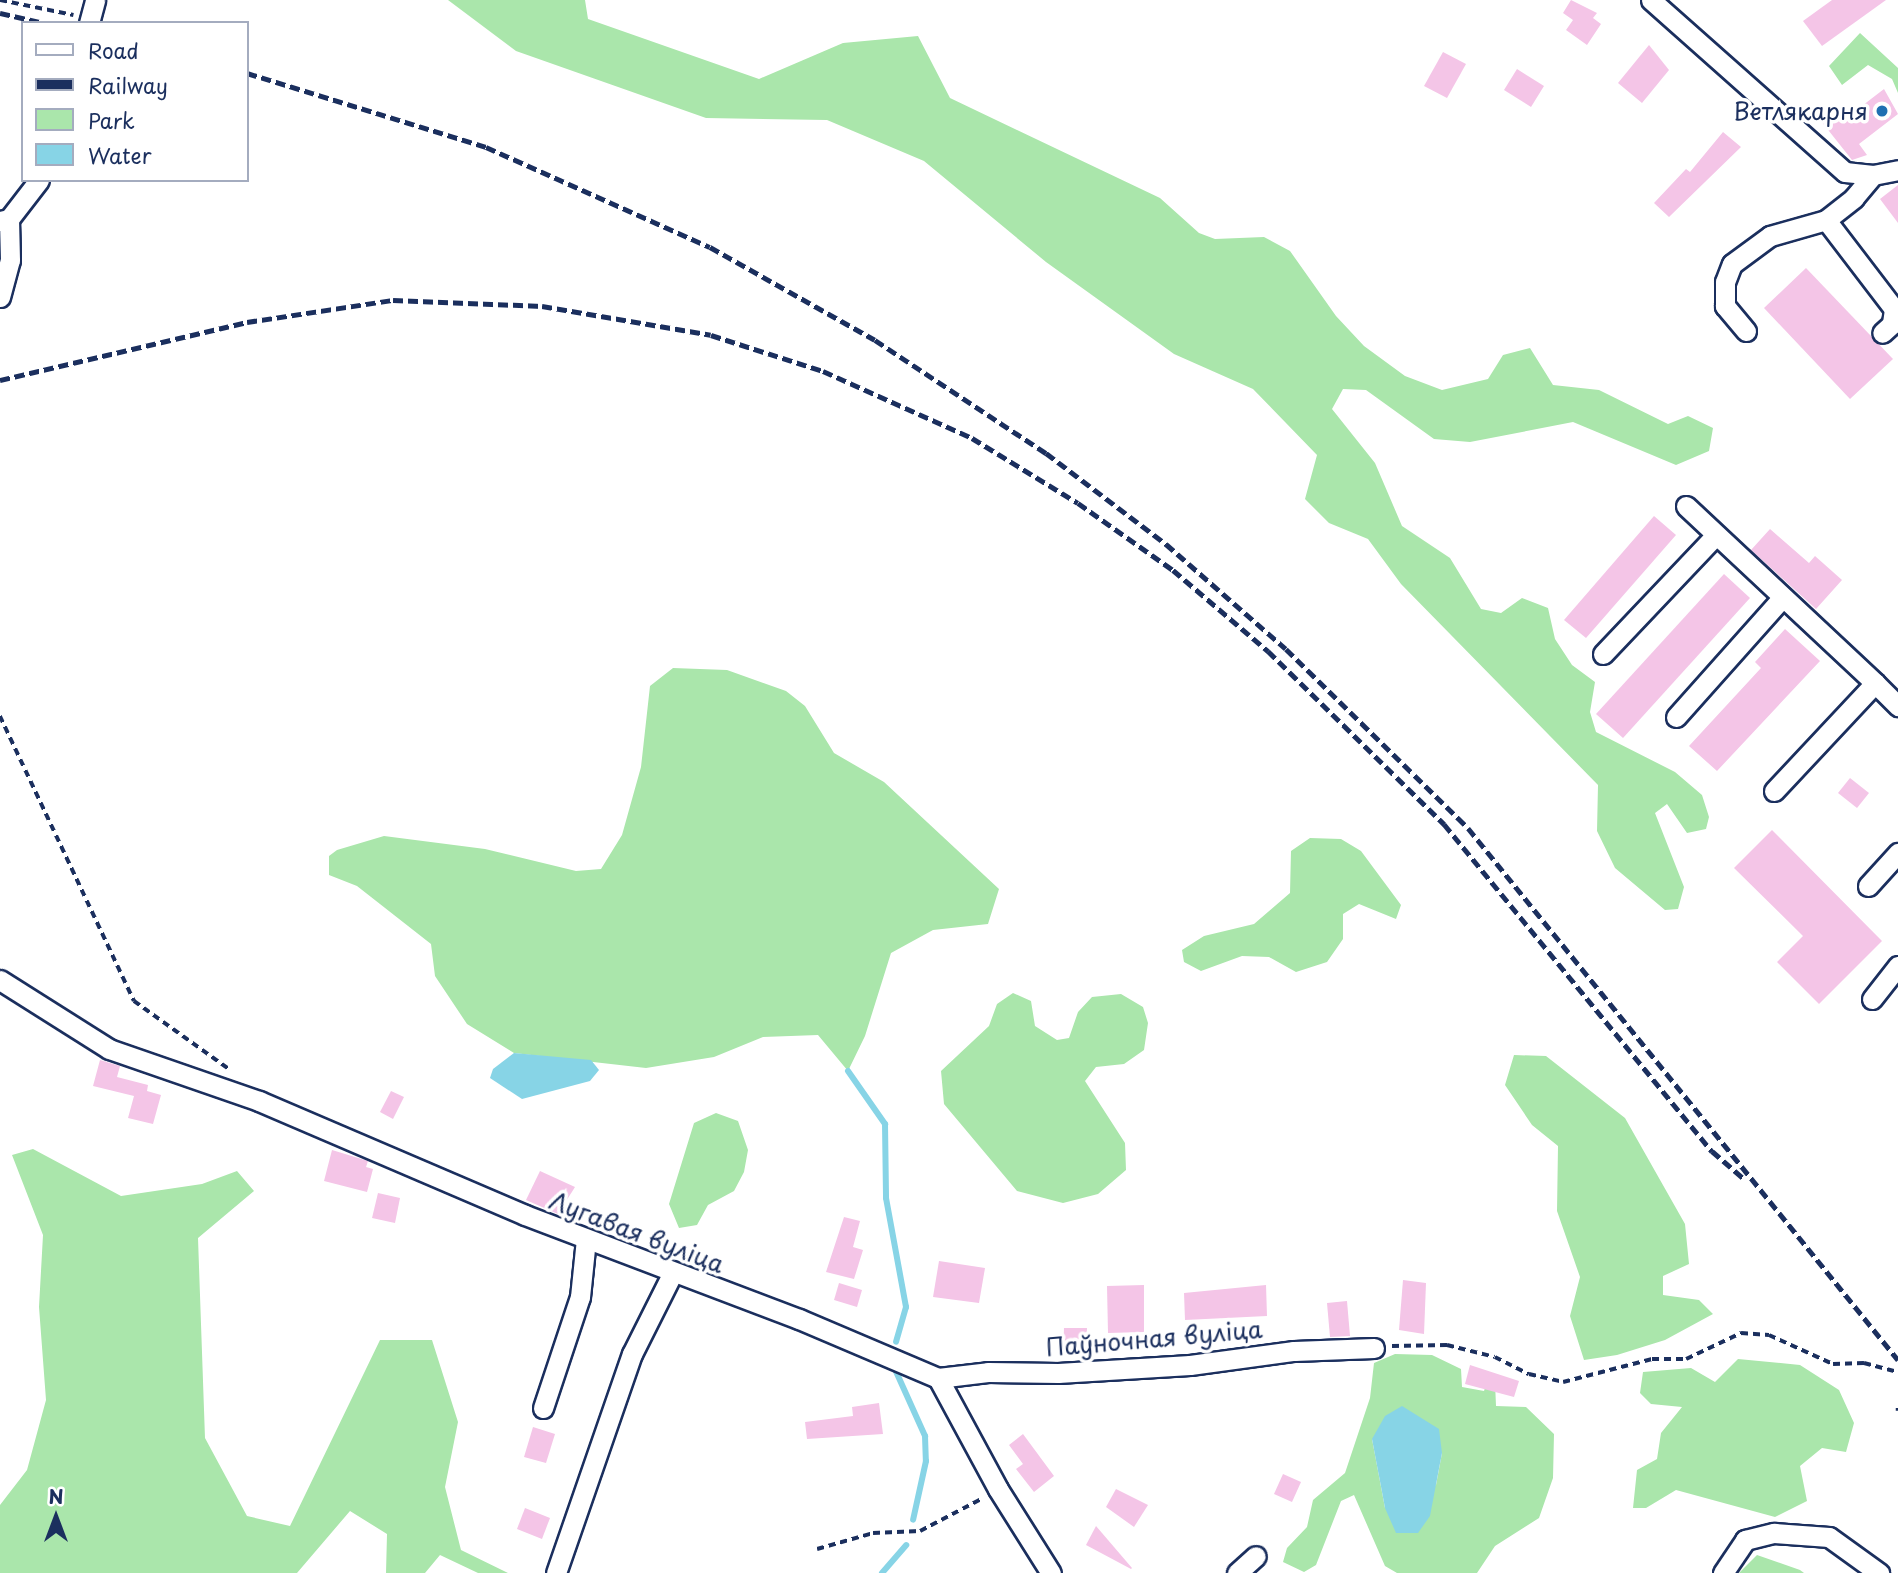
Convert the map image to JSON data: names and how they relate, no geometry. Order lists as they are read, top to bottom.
{
  "streets": {
    "street": ["Лугавая вуліца", "Паўночная вуліца"]
  },
  "crossings": [
    ["Лугавая вуліца", "Паўночная вуліца"]
  ],
  "places": ["Ветлякарня"],
  "legend": [
    "Road",
    "Railway",
    "Park",
    "Water"
  ],
  "north": "top"
}
